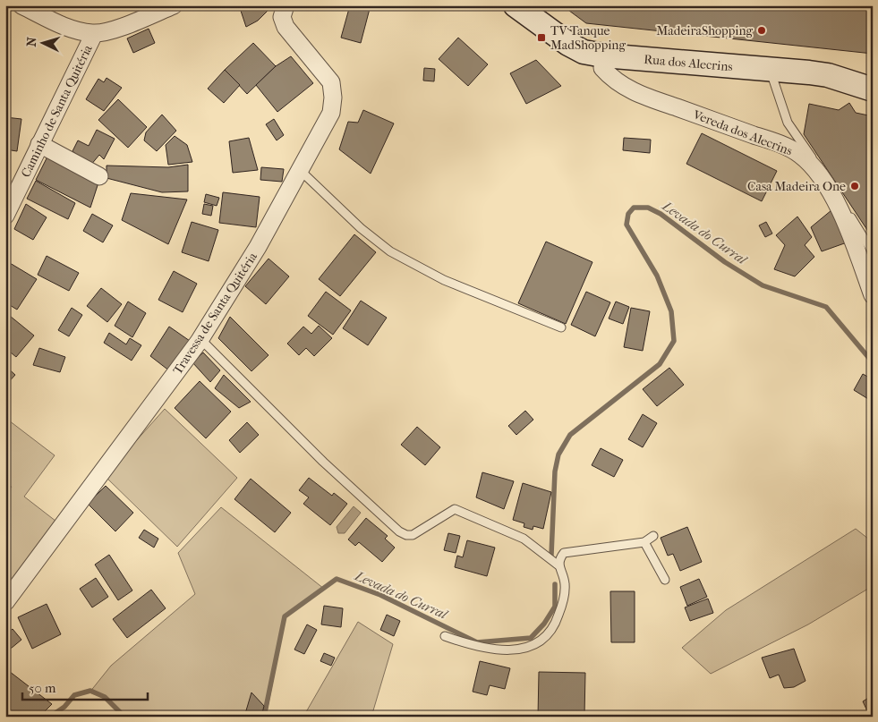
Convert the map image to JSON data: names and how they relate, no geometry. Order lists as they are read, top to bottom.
{
  "streets": {
    "street": [
      "Rua dos Alecrins",
      "Caminho de Santa Quitéria",
      "Vereda dos Alecrins",
      "Travessa de Santa Quitéria"
    ]
  },
  "crossings": [
    ["Rua dos Alecrins", "Vereda dos Alecrins"]
  ],
  "water": ["Levada do Curral"],
  "places": {
    "other": ["MadeiraShopping", "Casa Madeira One"],
    "transit": ["TV Tanque MadShopping"]
  },
  "scale_bar": "50 m",
  "north": "left"
}
